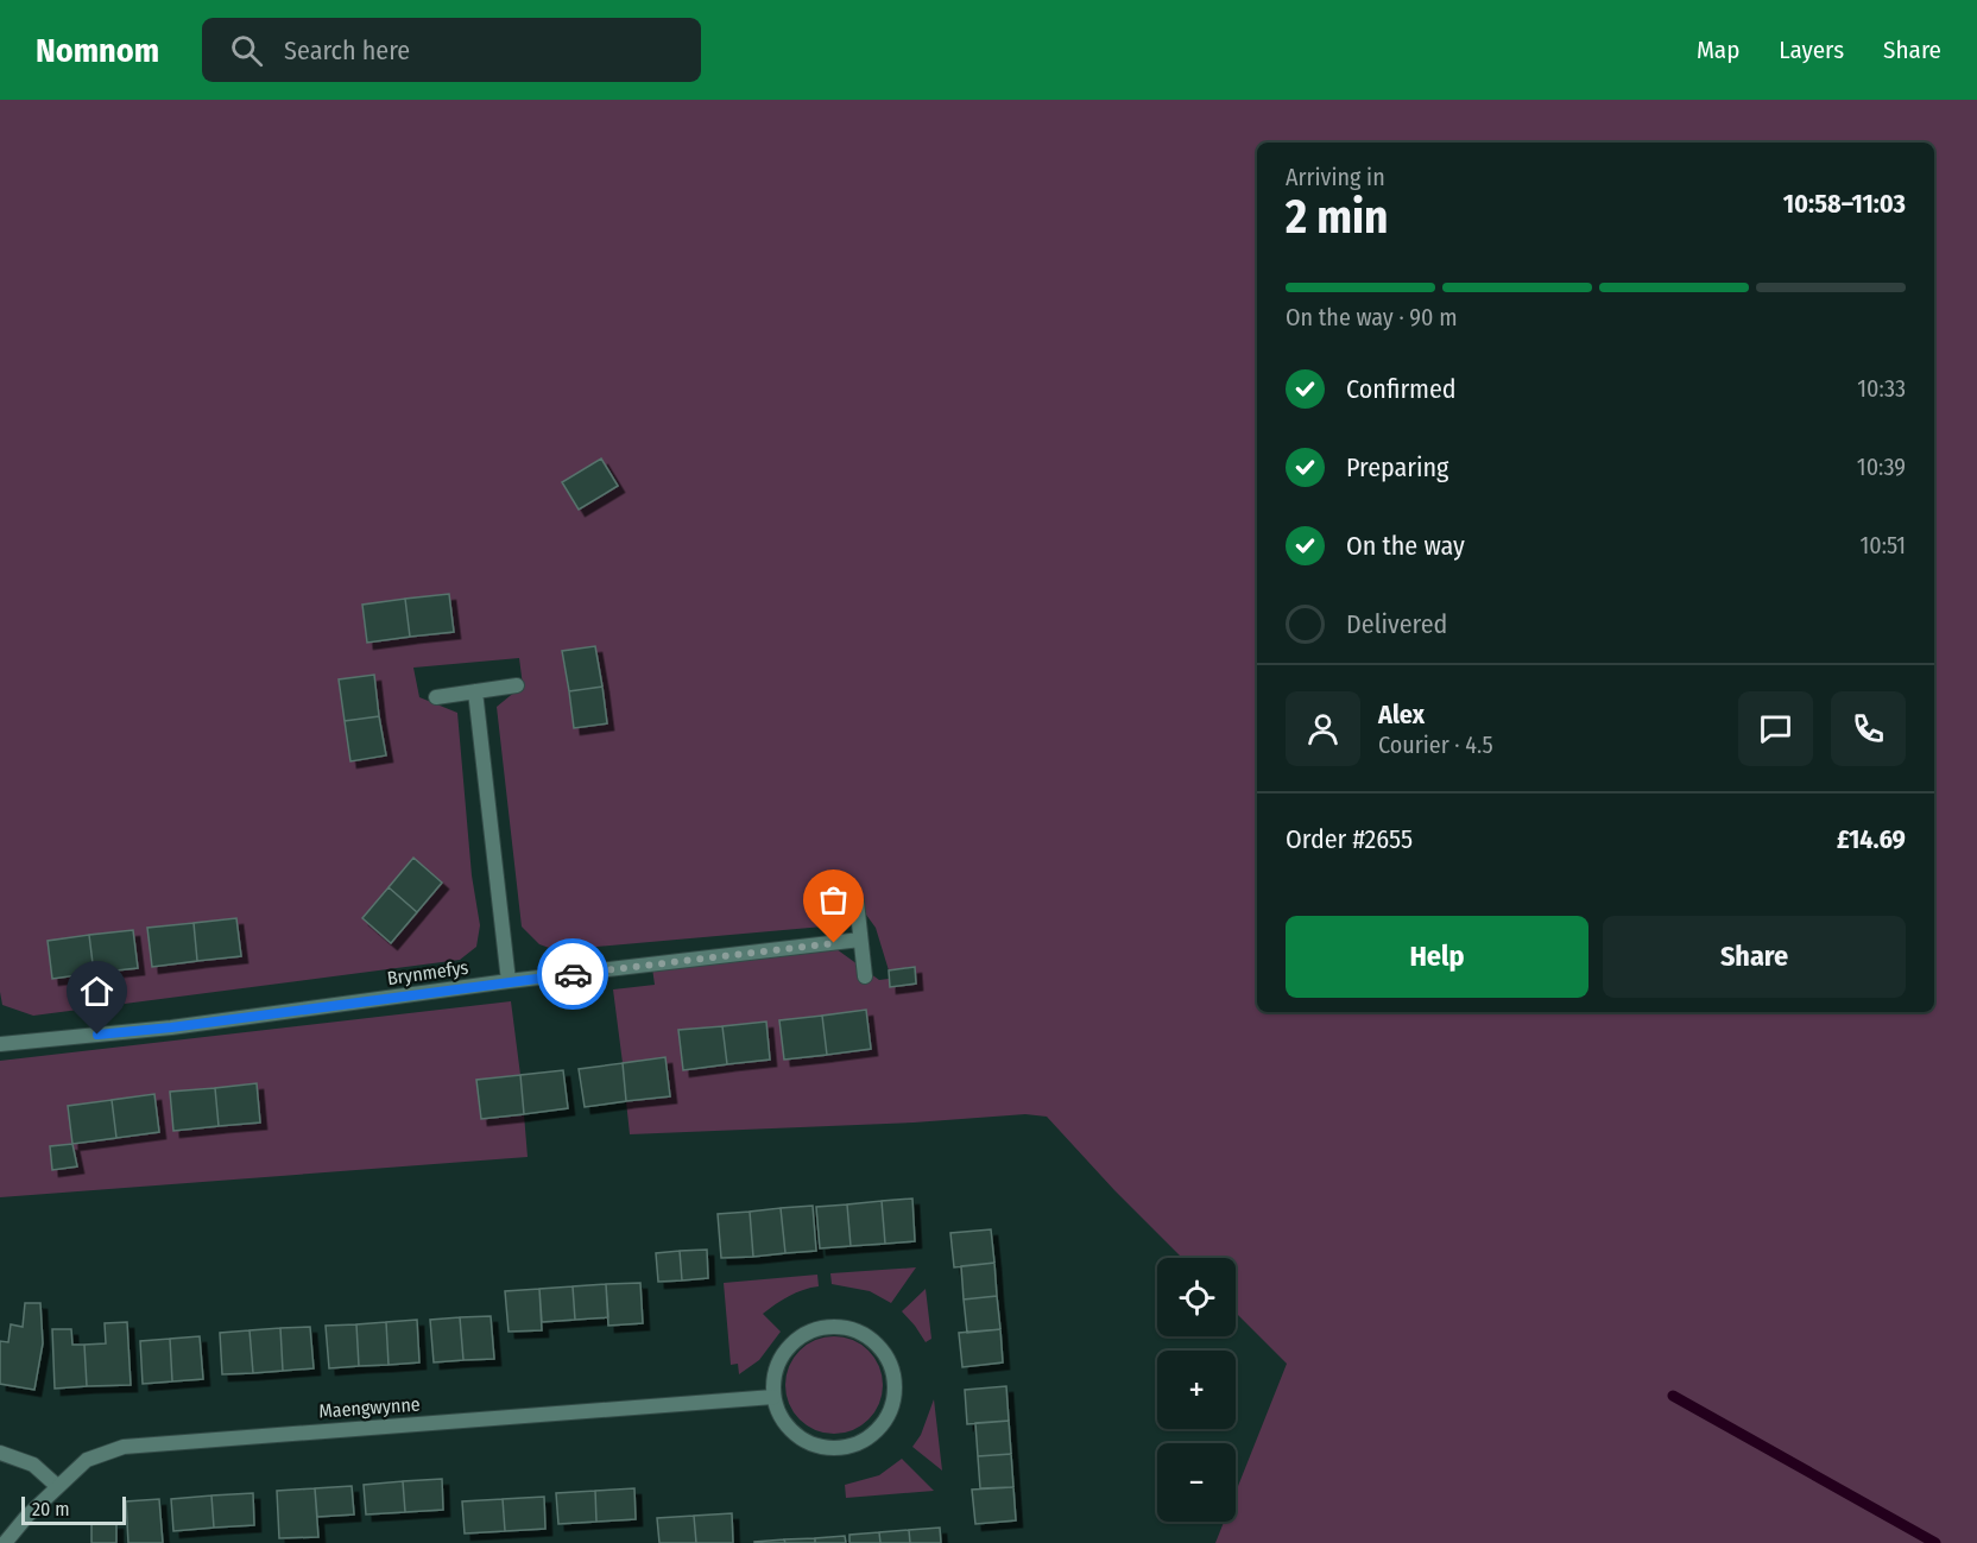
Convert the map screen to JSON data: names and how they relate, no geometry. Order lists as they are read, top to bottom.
{
  "streets": {
    "street": ["Brynmefys", "Maengwynne"]
  },
  "scale_bar": "20 m",
  "page": {
    "header": "Nomnom",
    "search": "Search here",
    "nav": ["Map", "Layers", "Share"],
    "heading": ["2 min", "Arriving in", "10:58–11:03"],
    "panel": [
      "Alex",
      "Courier · 4.5",
      "Order #2655",
      "£14.69"
    ],
    "bar": "On the way · 90 m",
    "list": [
      ["Confirmed", "10:33"],
      ["Preparing", "10:39"],
      ["On the way", "10:51"],
      "Delivered"
    ],
    "buttons": ["Help", "Share"],
    "map_buttons": ["+", "−"],
    "scale": "20 m"
  }
}
